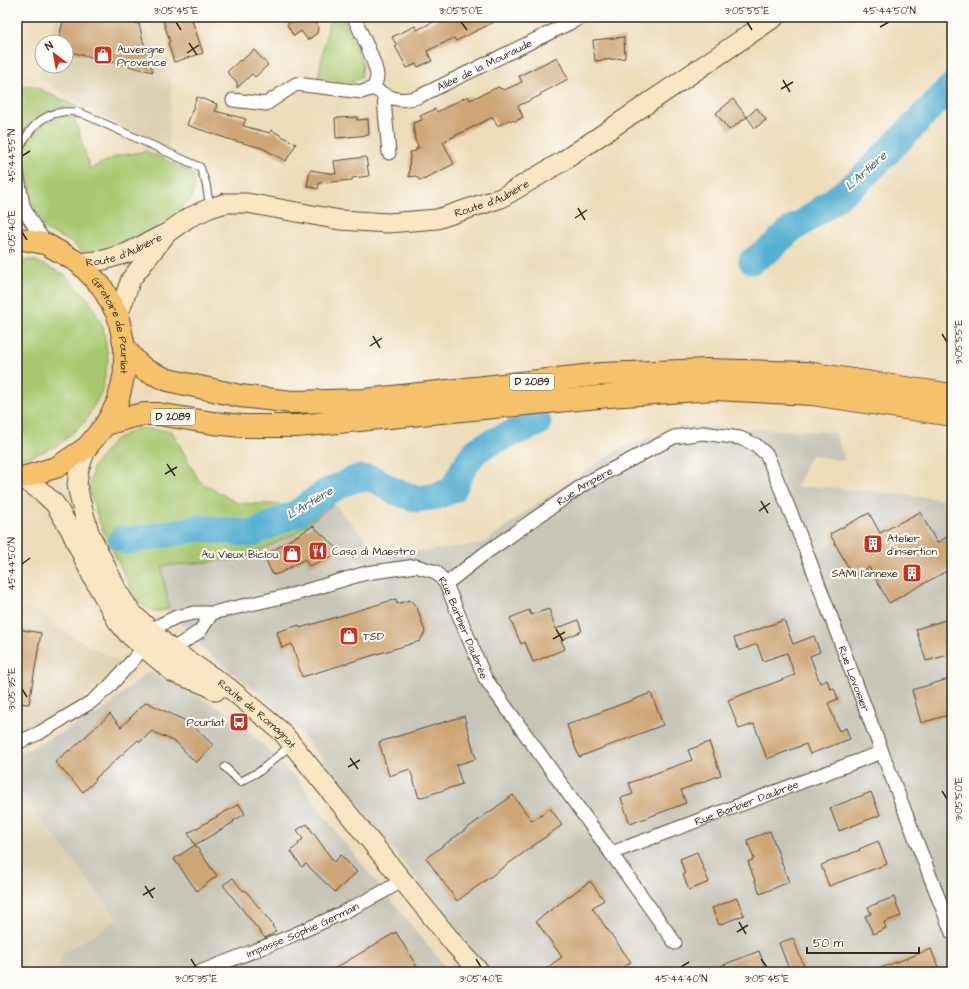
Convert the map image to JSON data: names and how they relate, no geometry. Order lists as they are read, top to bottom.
{
  "streets": {
    "highway": ["D 2089"],
    "main road": ["Route d'Aubière", "Giratoire de Pourliat", "Route de Romagnat"],
    "street": [
      "Allée de la Mouraude",
      "Rue Ampère",
      "Rue Barbier Daubrée",
      "Rue Lavoisier",
      "Impasse Sophie Germain"
    ]
  },
  "crossings": [
    ["Route d'Aubière", "Giratoire de Pourliat"],
    ["Giratoire de Pourliat", "D 2089"],
    ["Giratoire de Pourliat", "Route de Romagnat"],
    ["Rue Ampère", "Rue Barbier Daubrée"],
    ["Rue Ampère", "Rue Lavoisier"],
    ["Rue Barbier Daubrée", "Rue Lavoisier"],
    ["Rue Barbier Daubrée", "Route de Romagnat"],
    ["Route de Romagnat", "Impasse Sophie Germain"]
  ],
  "water": ["L'Artière"],
  "places": {
    "shop": ["Auvergne Provence", "Au Vieux Biclou", "TSD"],
    "building": ["Atelier d'insertion", "SAMI l'annexe"],
    "restaurant": ["Casa di Maestro"],
    "bus stop": ["Pourliat"]
  },
  "scale_bar": "50 m",
  "north": "top left",
  "coordinates": [
    "3°05'45\"E",
    "3°05'50\"E",
    "3°05'55\"E",
    "45°44'50\"N",
    "45°44'55\"N",
    "3°05'40\"E",
    "3°05'35\"E",
    "45°44'40\"N"
  ]
}
